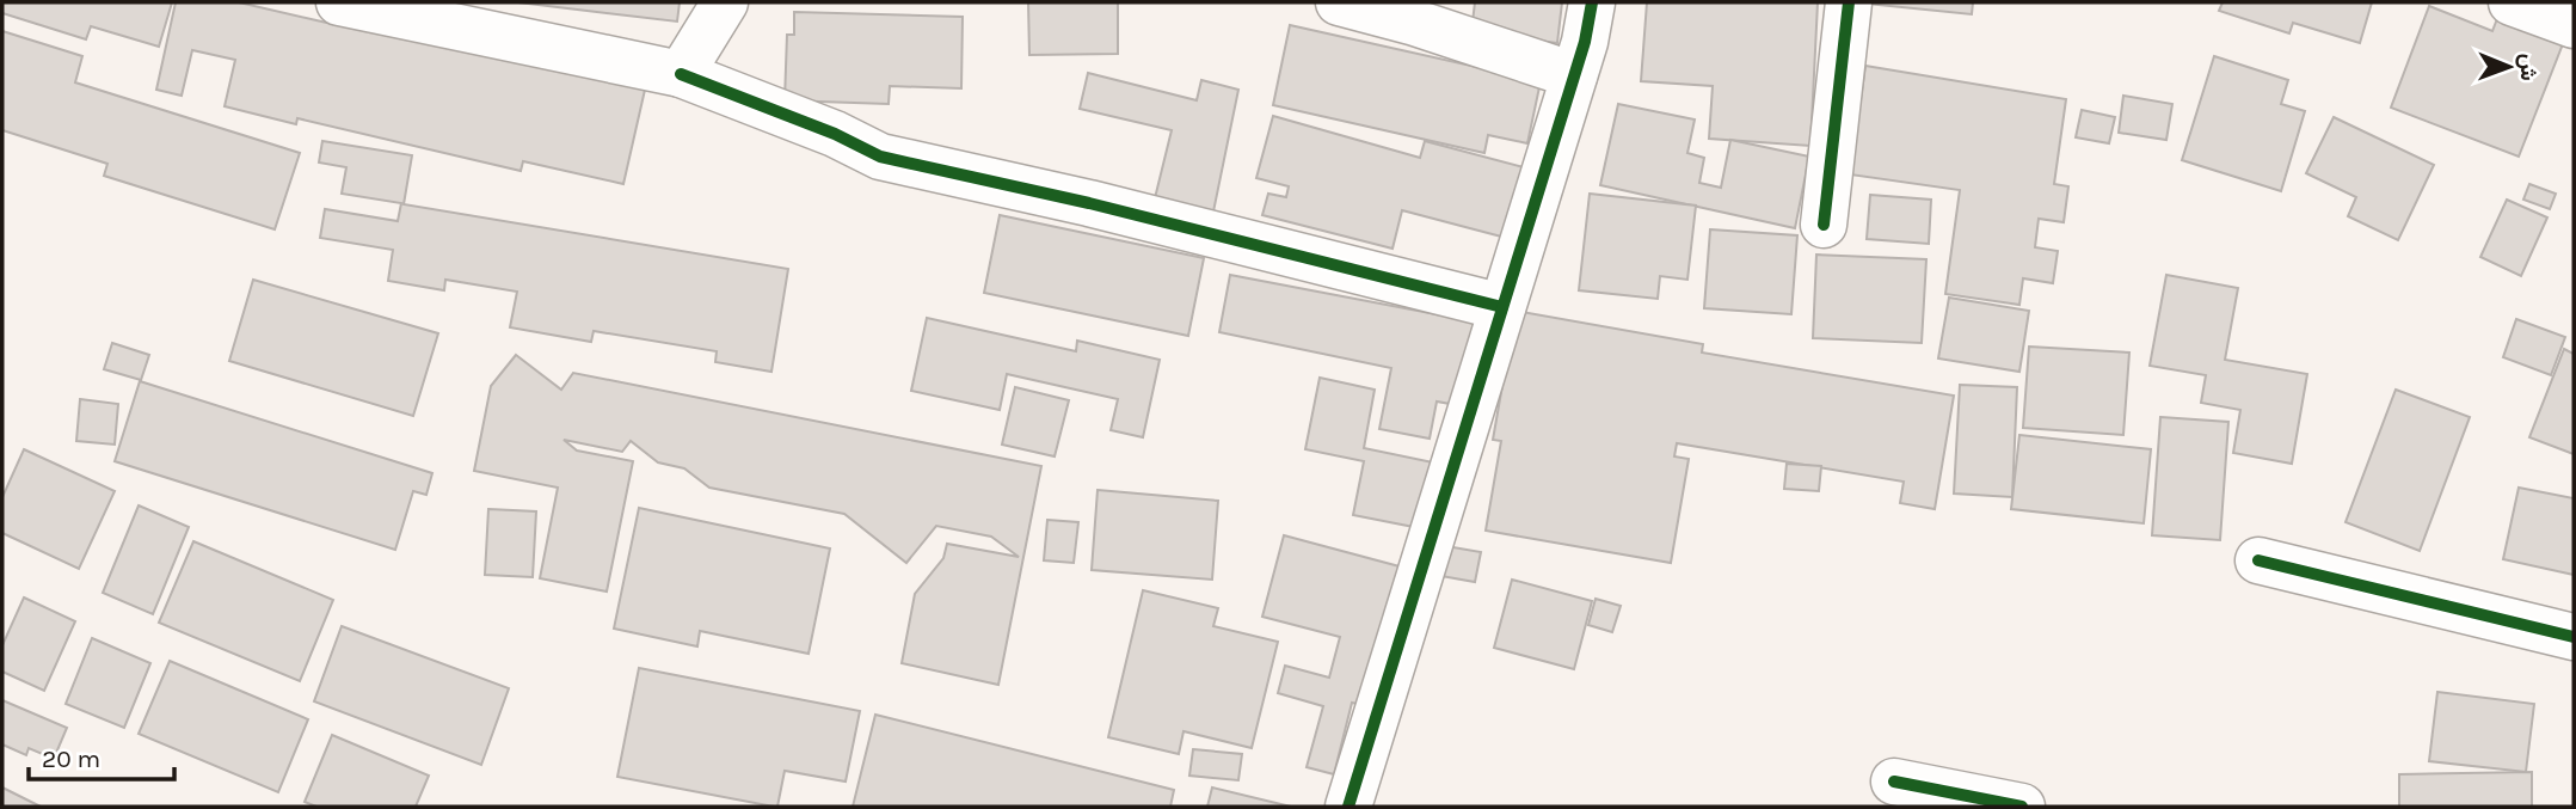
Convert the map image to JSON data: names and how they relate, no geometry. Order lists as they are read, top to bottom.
{
  "scale_bar": "20 m",
  "north": "right"
}
